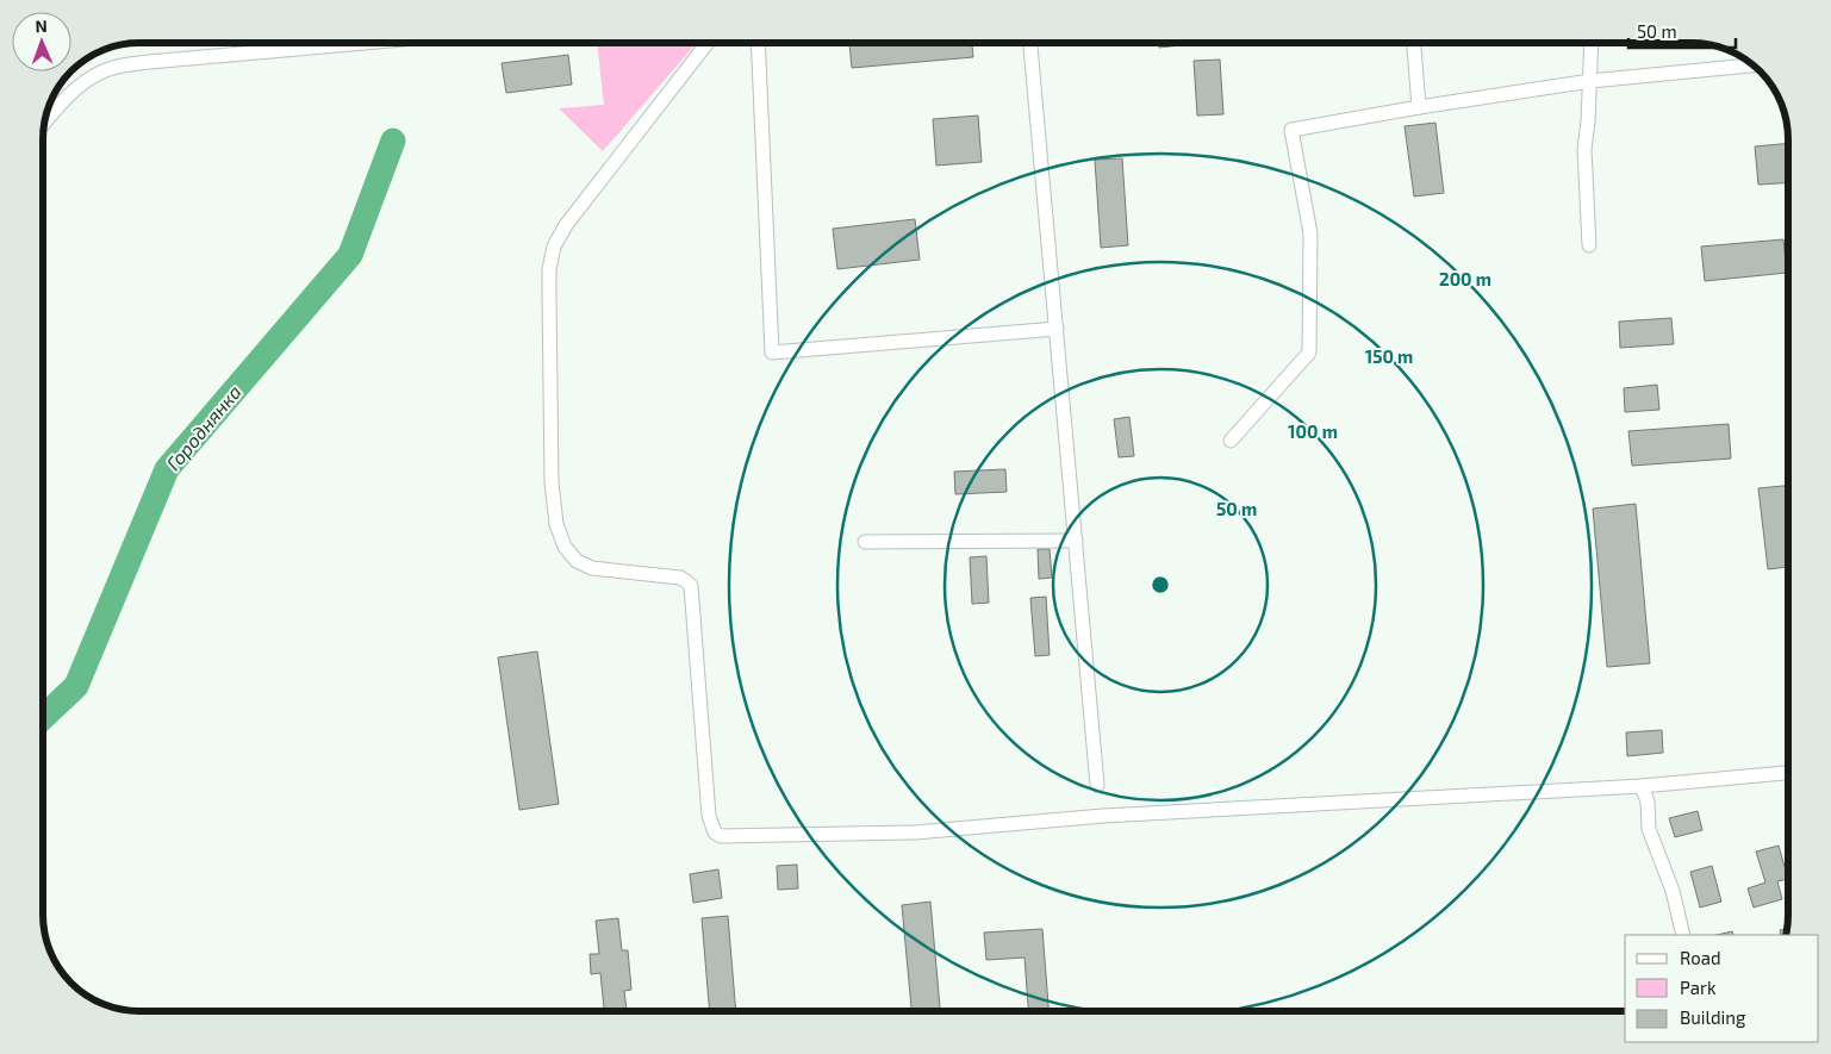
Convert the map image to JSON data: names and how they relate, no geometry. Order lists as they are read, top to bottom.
{
  "water": ["Городнянка"],
  "legend": ["Road", "Park", "Building"],
  "scale_bar": "50 m",
  "north": "top",
  "rings": [
    "200 m",
    "150 m",
    "100 m",
    "50 m"
  ]
}
